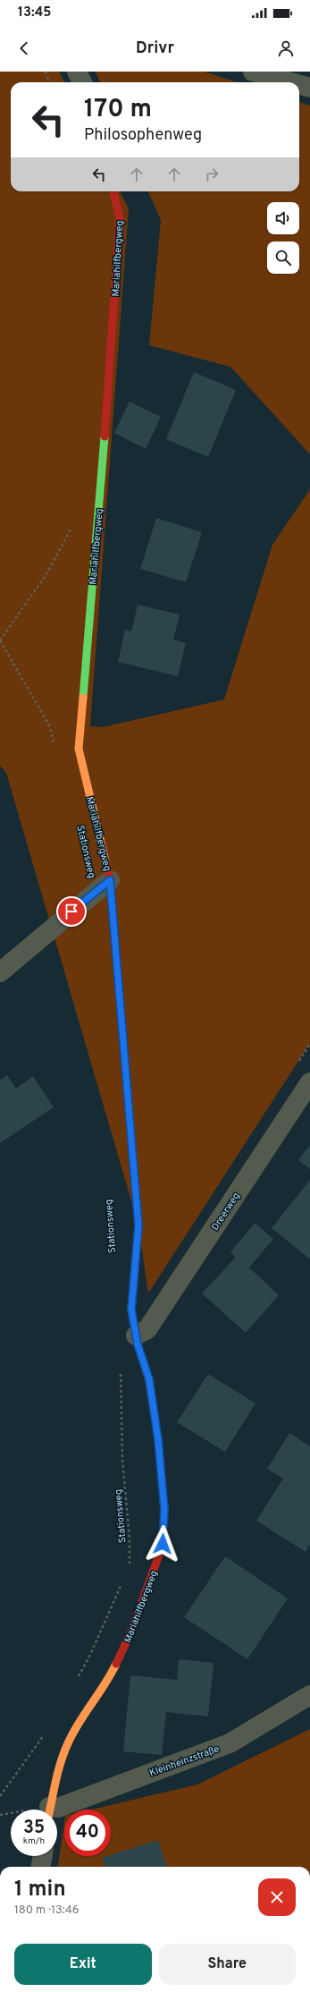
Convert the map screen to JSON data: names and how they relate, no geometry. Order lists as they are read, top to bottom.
{
  "streets": {
    "street": ["Mariahilfbergweg", "Dreerweg", "Kleinheinzstraße"],
    "path": ["Stationsweg"]
  },
  "crossings": [
    ["Mariahilfbergweg", "Dreerweg"]
  ],
  "page": {
    "status": "13:45",
    "header": "Drivr",
    "turn": ["170 m", "Philosophenweg"],
    "speed": "35 km/h",
    "limit": "40",
    "heading": ["1 min", "180 m · 13:46"],
    "buttons": ["Exit", "Share"]
  }
}
